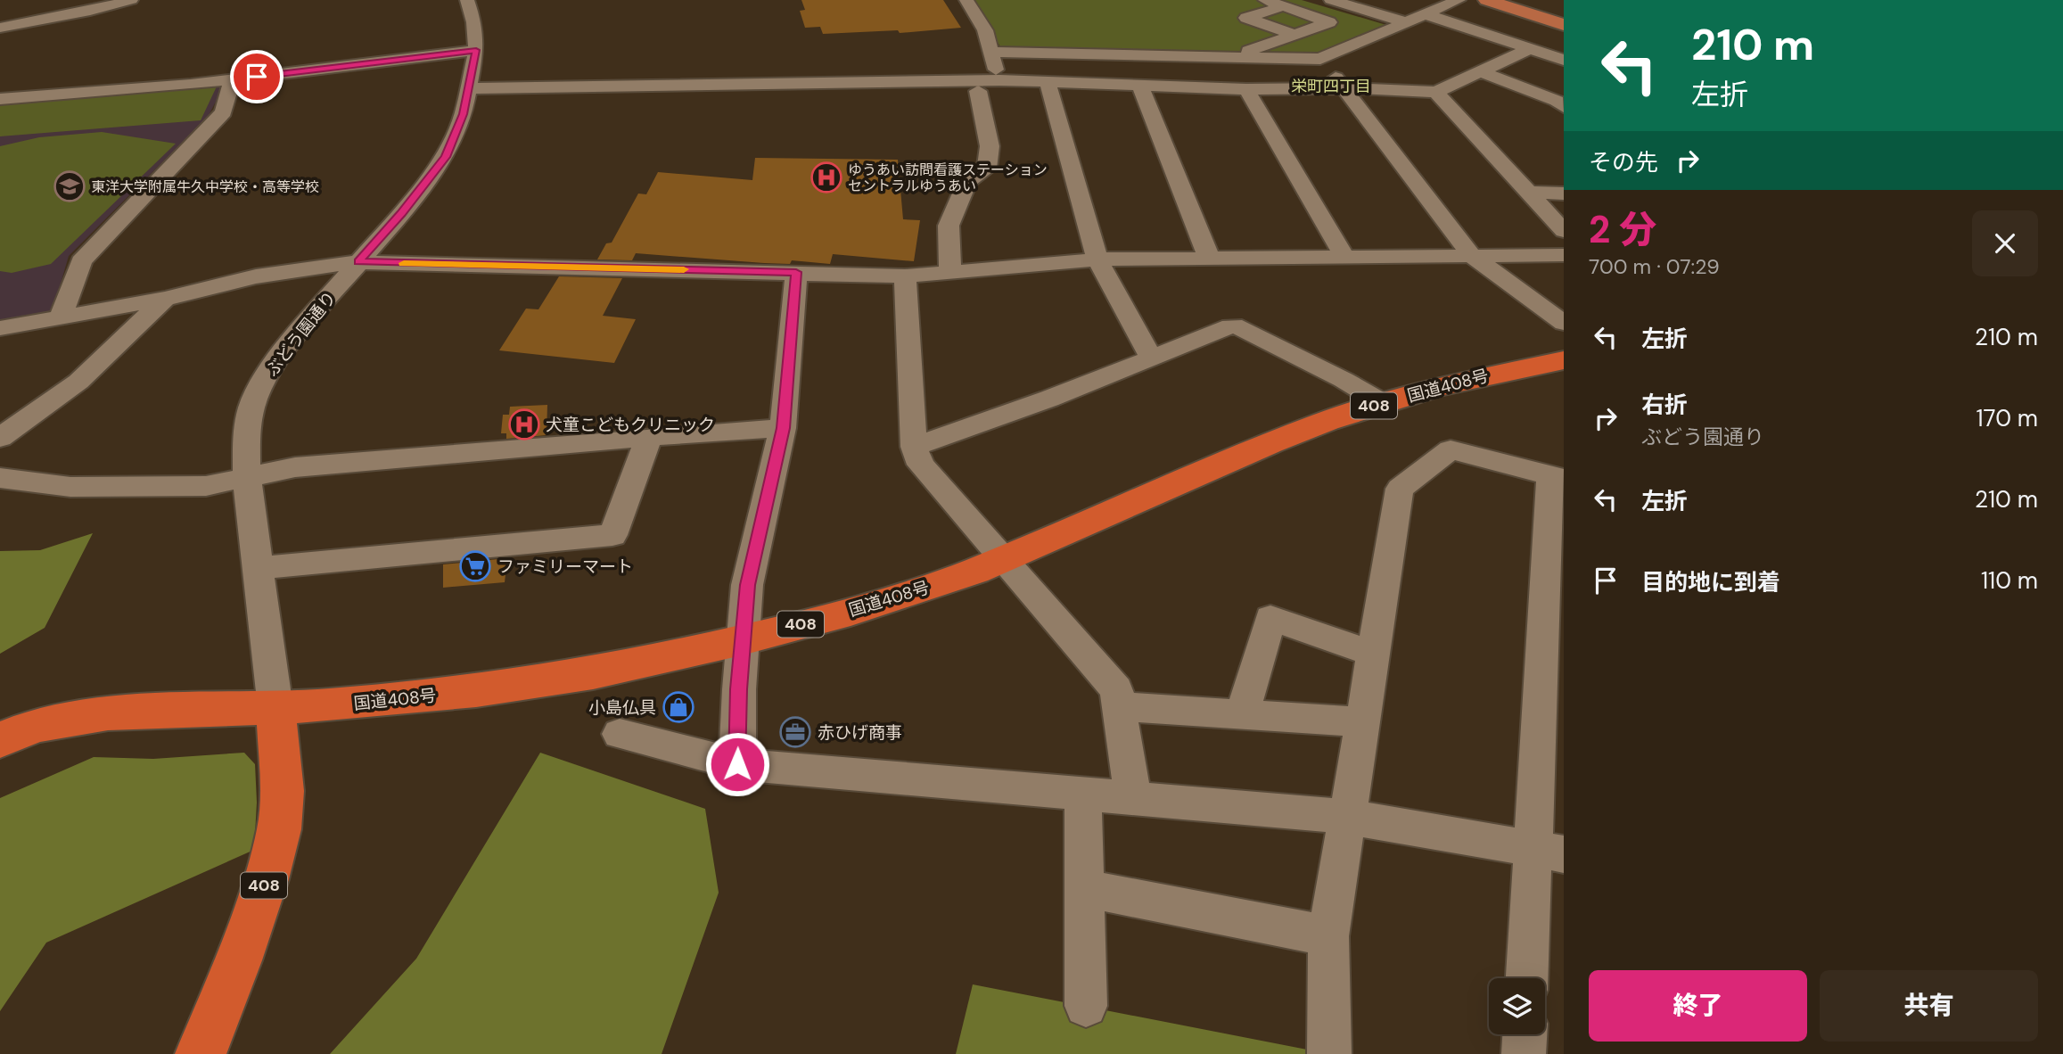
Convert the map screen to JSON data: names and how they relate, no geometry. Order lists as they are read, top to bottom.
{
  "streets": {
    "highway": ["国道408号", "408"],
    "street": ["ぶどう園通り"]
  },
  "crossings": [
    ["ぶどう園通り", "国道408号"],
    ["ぶどう園通り", "408"],
    ["国道408号", "408"]
  ],
  "districts": ["栄町四丁目"],
  "places": {
    "hospital": ["ゆうあい訪問看護ステーション セントラルゆうあい", "犬童こどもクリニック"],
    "school or university": ["東洋大学附属牛久中学校・高等学校"],
    "supermarket": ["ファミリーマート"],
    "shop": ["小島仏具"],
    "office": ["赤ひげ商事"]
  },
  "page": {
    "turn": ["210 m", "左折"],
    "then": "その先",
    "heading": ["2 分", "700 m · 07:29"],
    "list": [
      {
        "name": "左折",
        "value": "210 m"
      },
      {
        "name": "右折",
        "note": "ぶどう園通り",
        "value": "170 m"
      },
      {
        "name": "左折",
        "value": "210 m"
      },
      {
        "name": "目的地に到着",
        "value": "110 m"
      }
    ],
    "buttons": ["終了", "共有"]
  }
}
